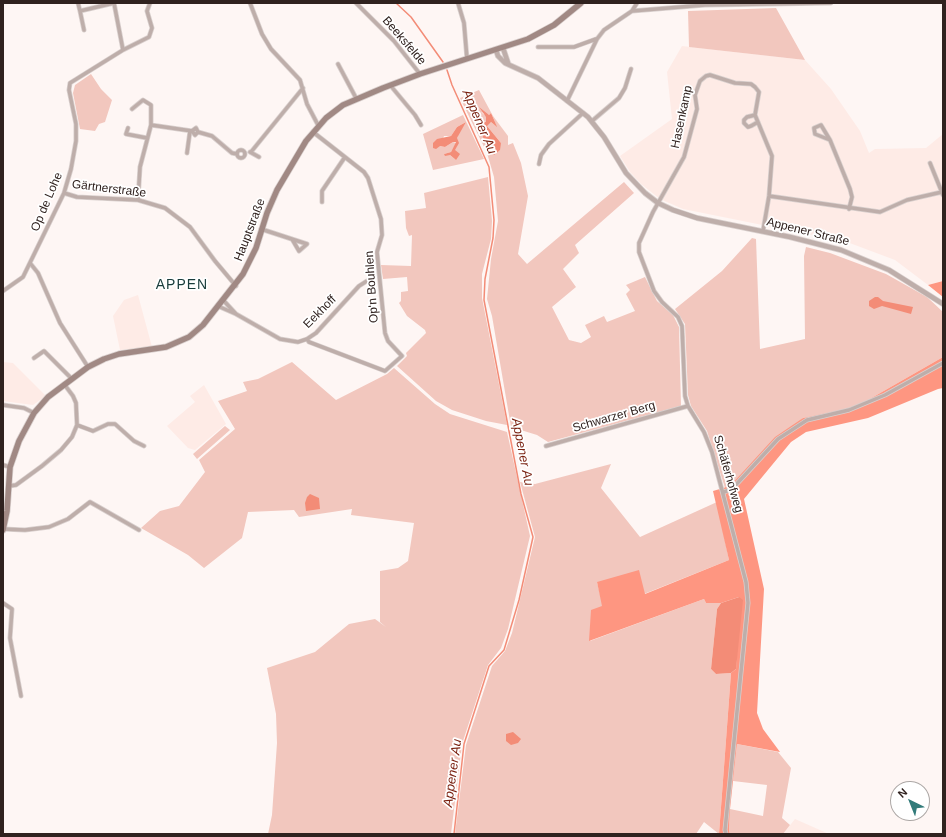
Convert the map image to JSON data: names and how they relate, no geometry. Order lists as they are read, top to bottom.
{
  "streets": {
    "main road": ["Hauptstraße"],
    "street": [
      "Beeksfelde",
      "Hasenkamp",
      "Gärtnerstraße",
      "Op de Lohe",
      "Appener Straße",
      "Op'n Bouhlen",
      "Eekhoff",
      "Schwarzer Berg",
      "Schäferhofweg"
    ]
  },
  "crossings": [
    ["Beeksfelde", "Hauptstraße"],
    ["Hasenkamp", "Appener Straße"],
    ["Hasenkamp", "Schäferhofweg"],
    ["Gärtnerstraße", "Op de Lohe"],
    ["Gärtnerstraße", "Hauptstraße"],
    ["Hauptstraße", "Op'n Bouhlen"],
    ["Hauptstraße", "Eekhoff"],
    ["Appener Straße", "Schäferhofweg"],
    ["Op'n Bouhlen", "Eekhoff"],
    ["Schwarzer Berg", "Schäferhofweg"]
  ],
  "districts": ["APPEN"],
  "water": ["Appener Au"],
  "north": "top left"
}
